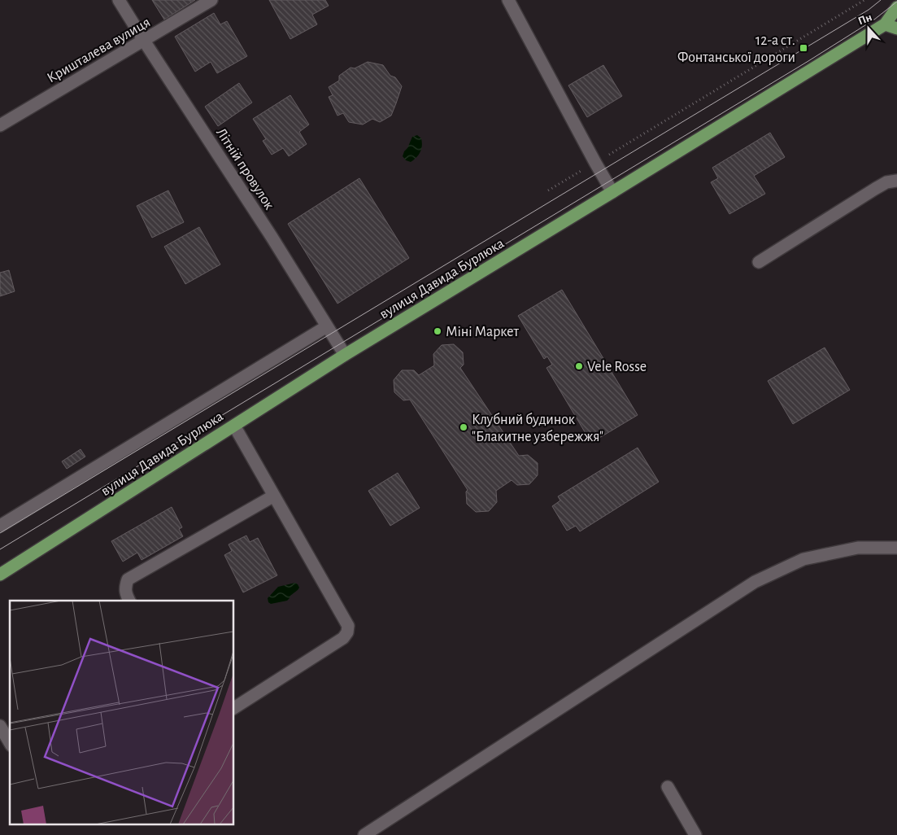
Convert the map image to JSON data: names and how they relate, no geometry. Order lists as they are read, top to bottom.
{
  "streets": {
    "main road": ["вулиця Давида Бурлюка"],
    "street": ["Кришталева вулиця", "Літній провулок"]
  },
  "crossings": [
    ["Кришталева вулиця", "Літній провулок"],
    ["Літній провулок", "вулиця Давида Бурлюка"]
  ],
  "places": {
    "transit": ["12-а ст. Фонтанської дороги"],
    "other": ["Міні Маркет", "Vele Rosse", "Клубний будинок \"Блакитне узбережжя\""]
  },
  "north": "top"
}
